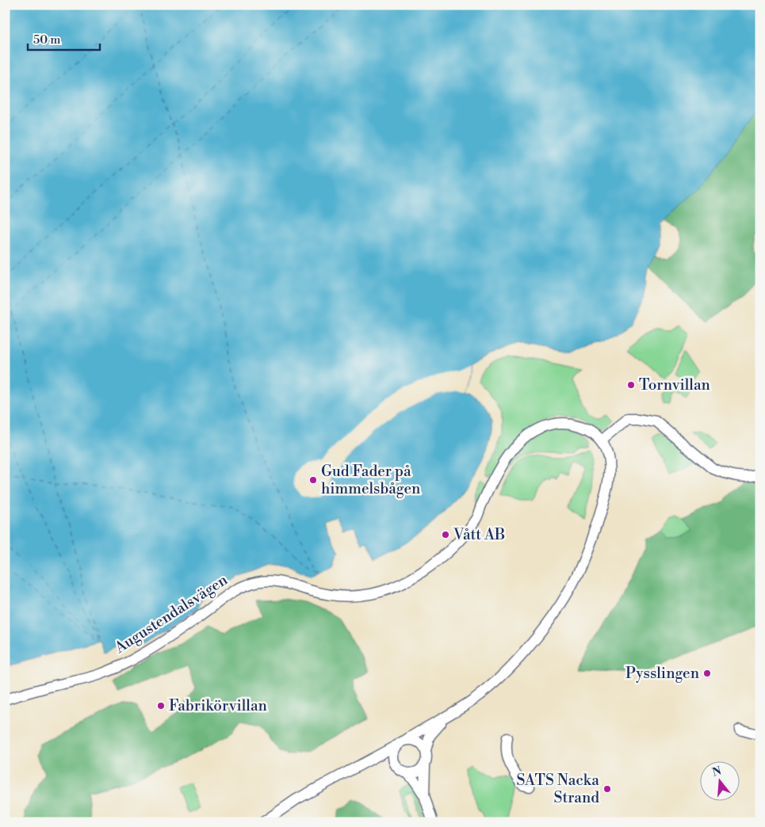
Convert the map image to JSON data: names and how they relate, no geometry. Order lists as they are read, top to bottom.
{
  "streets": {
    "street": ["Augustendalsvägen"]
  },
  "places": [
    "Tornvillan",
    "Gud Fader på himmelsbågen",
    "Vått AB",
    "Pysslingen",
    "Fabrikörvillan",
    "SATS Nacka Strand"
  ],
  "scale_bar": "50 m",
  "north": "top"
}
